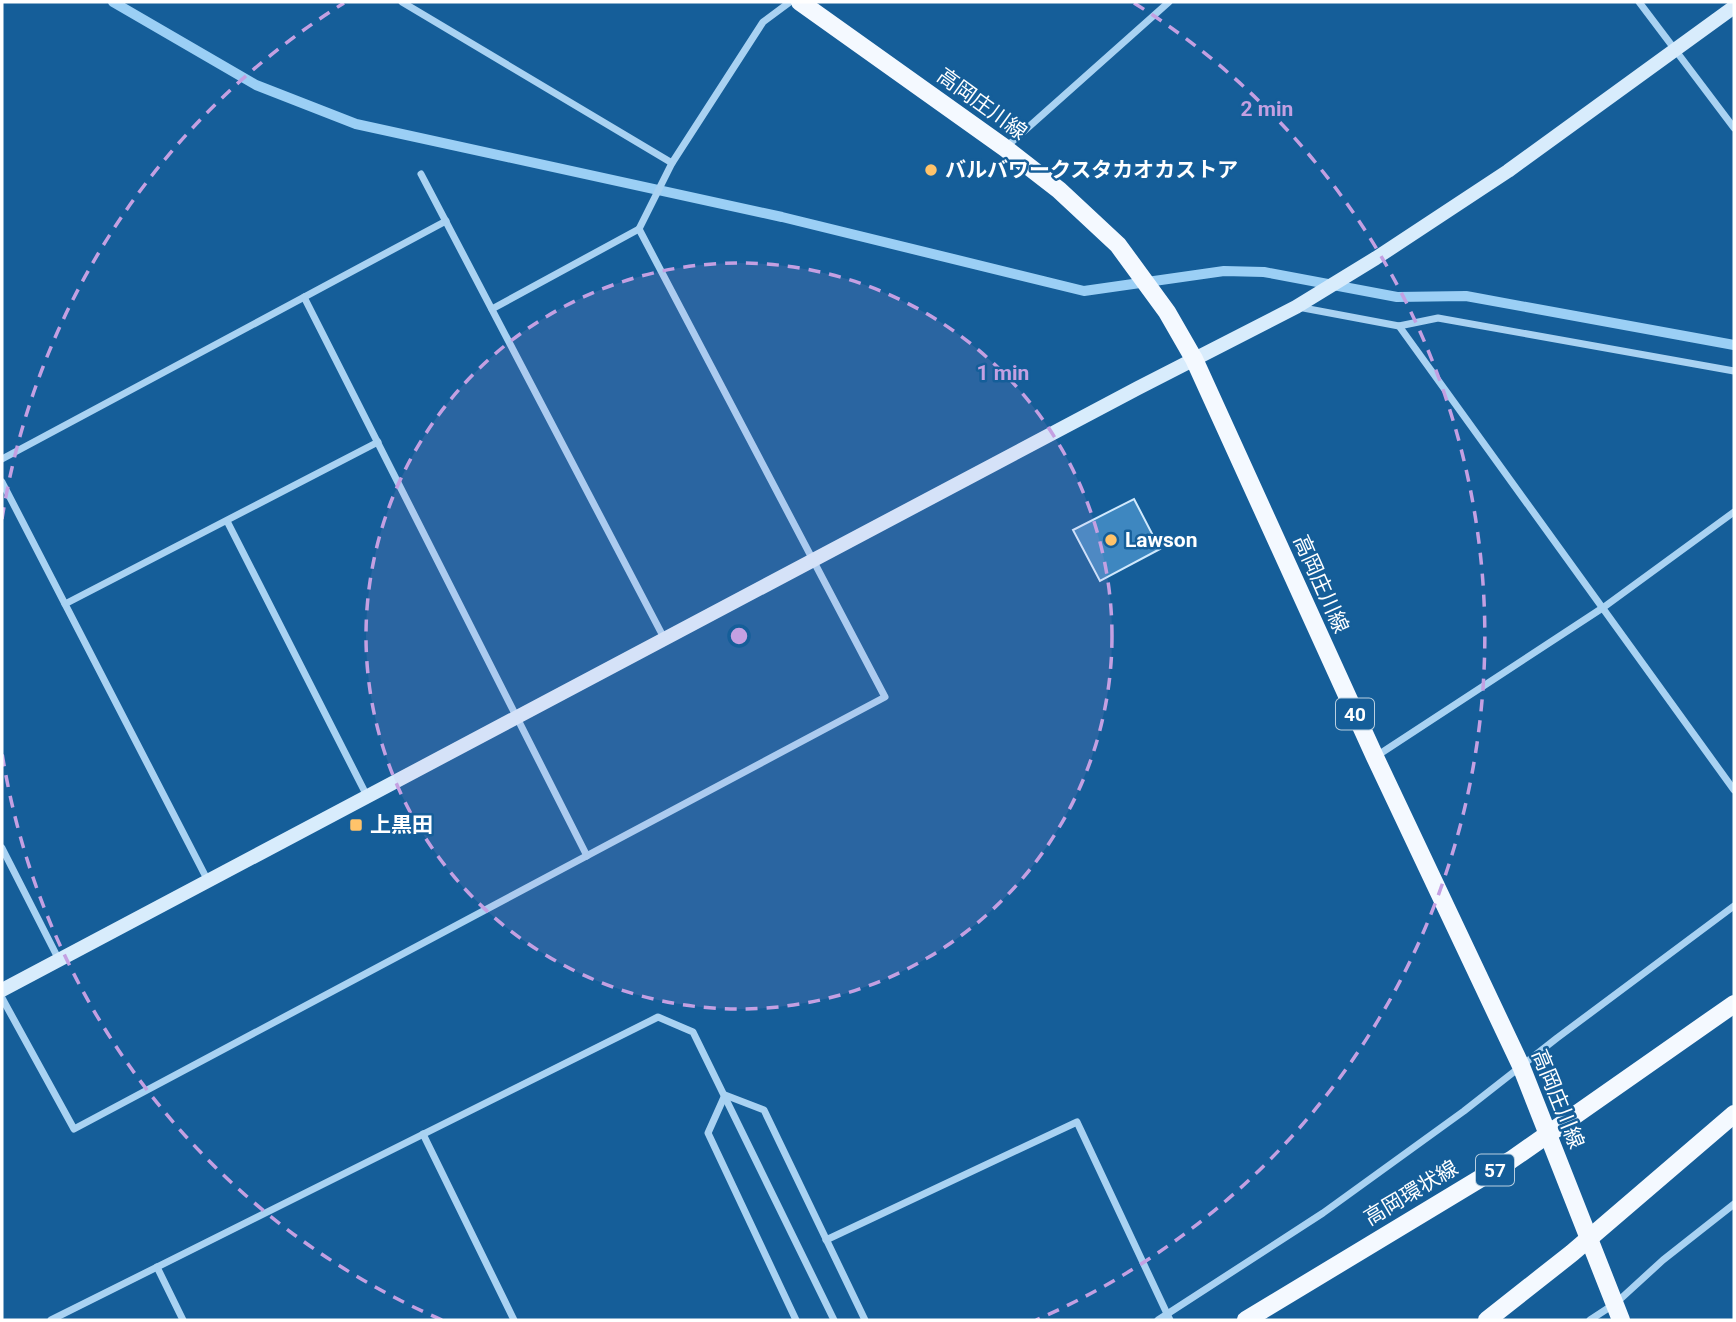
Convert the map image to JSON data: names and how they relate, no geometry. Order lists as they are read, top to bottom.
{
  "streets": {
    "main road": [
      "高岡庄川線",
      "40",
      "57",
      "高岡環状線"
    ]
  },
  "places": {
    "other": ["バルバワークスタカオカストア", "Lawson"],
    "transit": ["上黒田"]
  },
  "rings": ["2 min", "1 min"]
}
